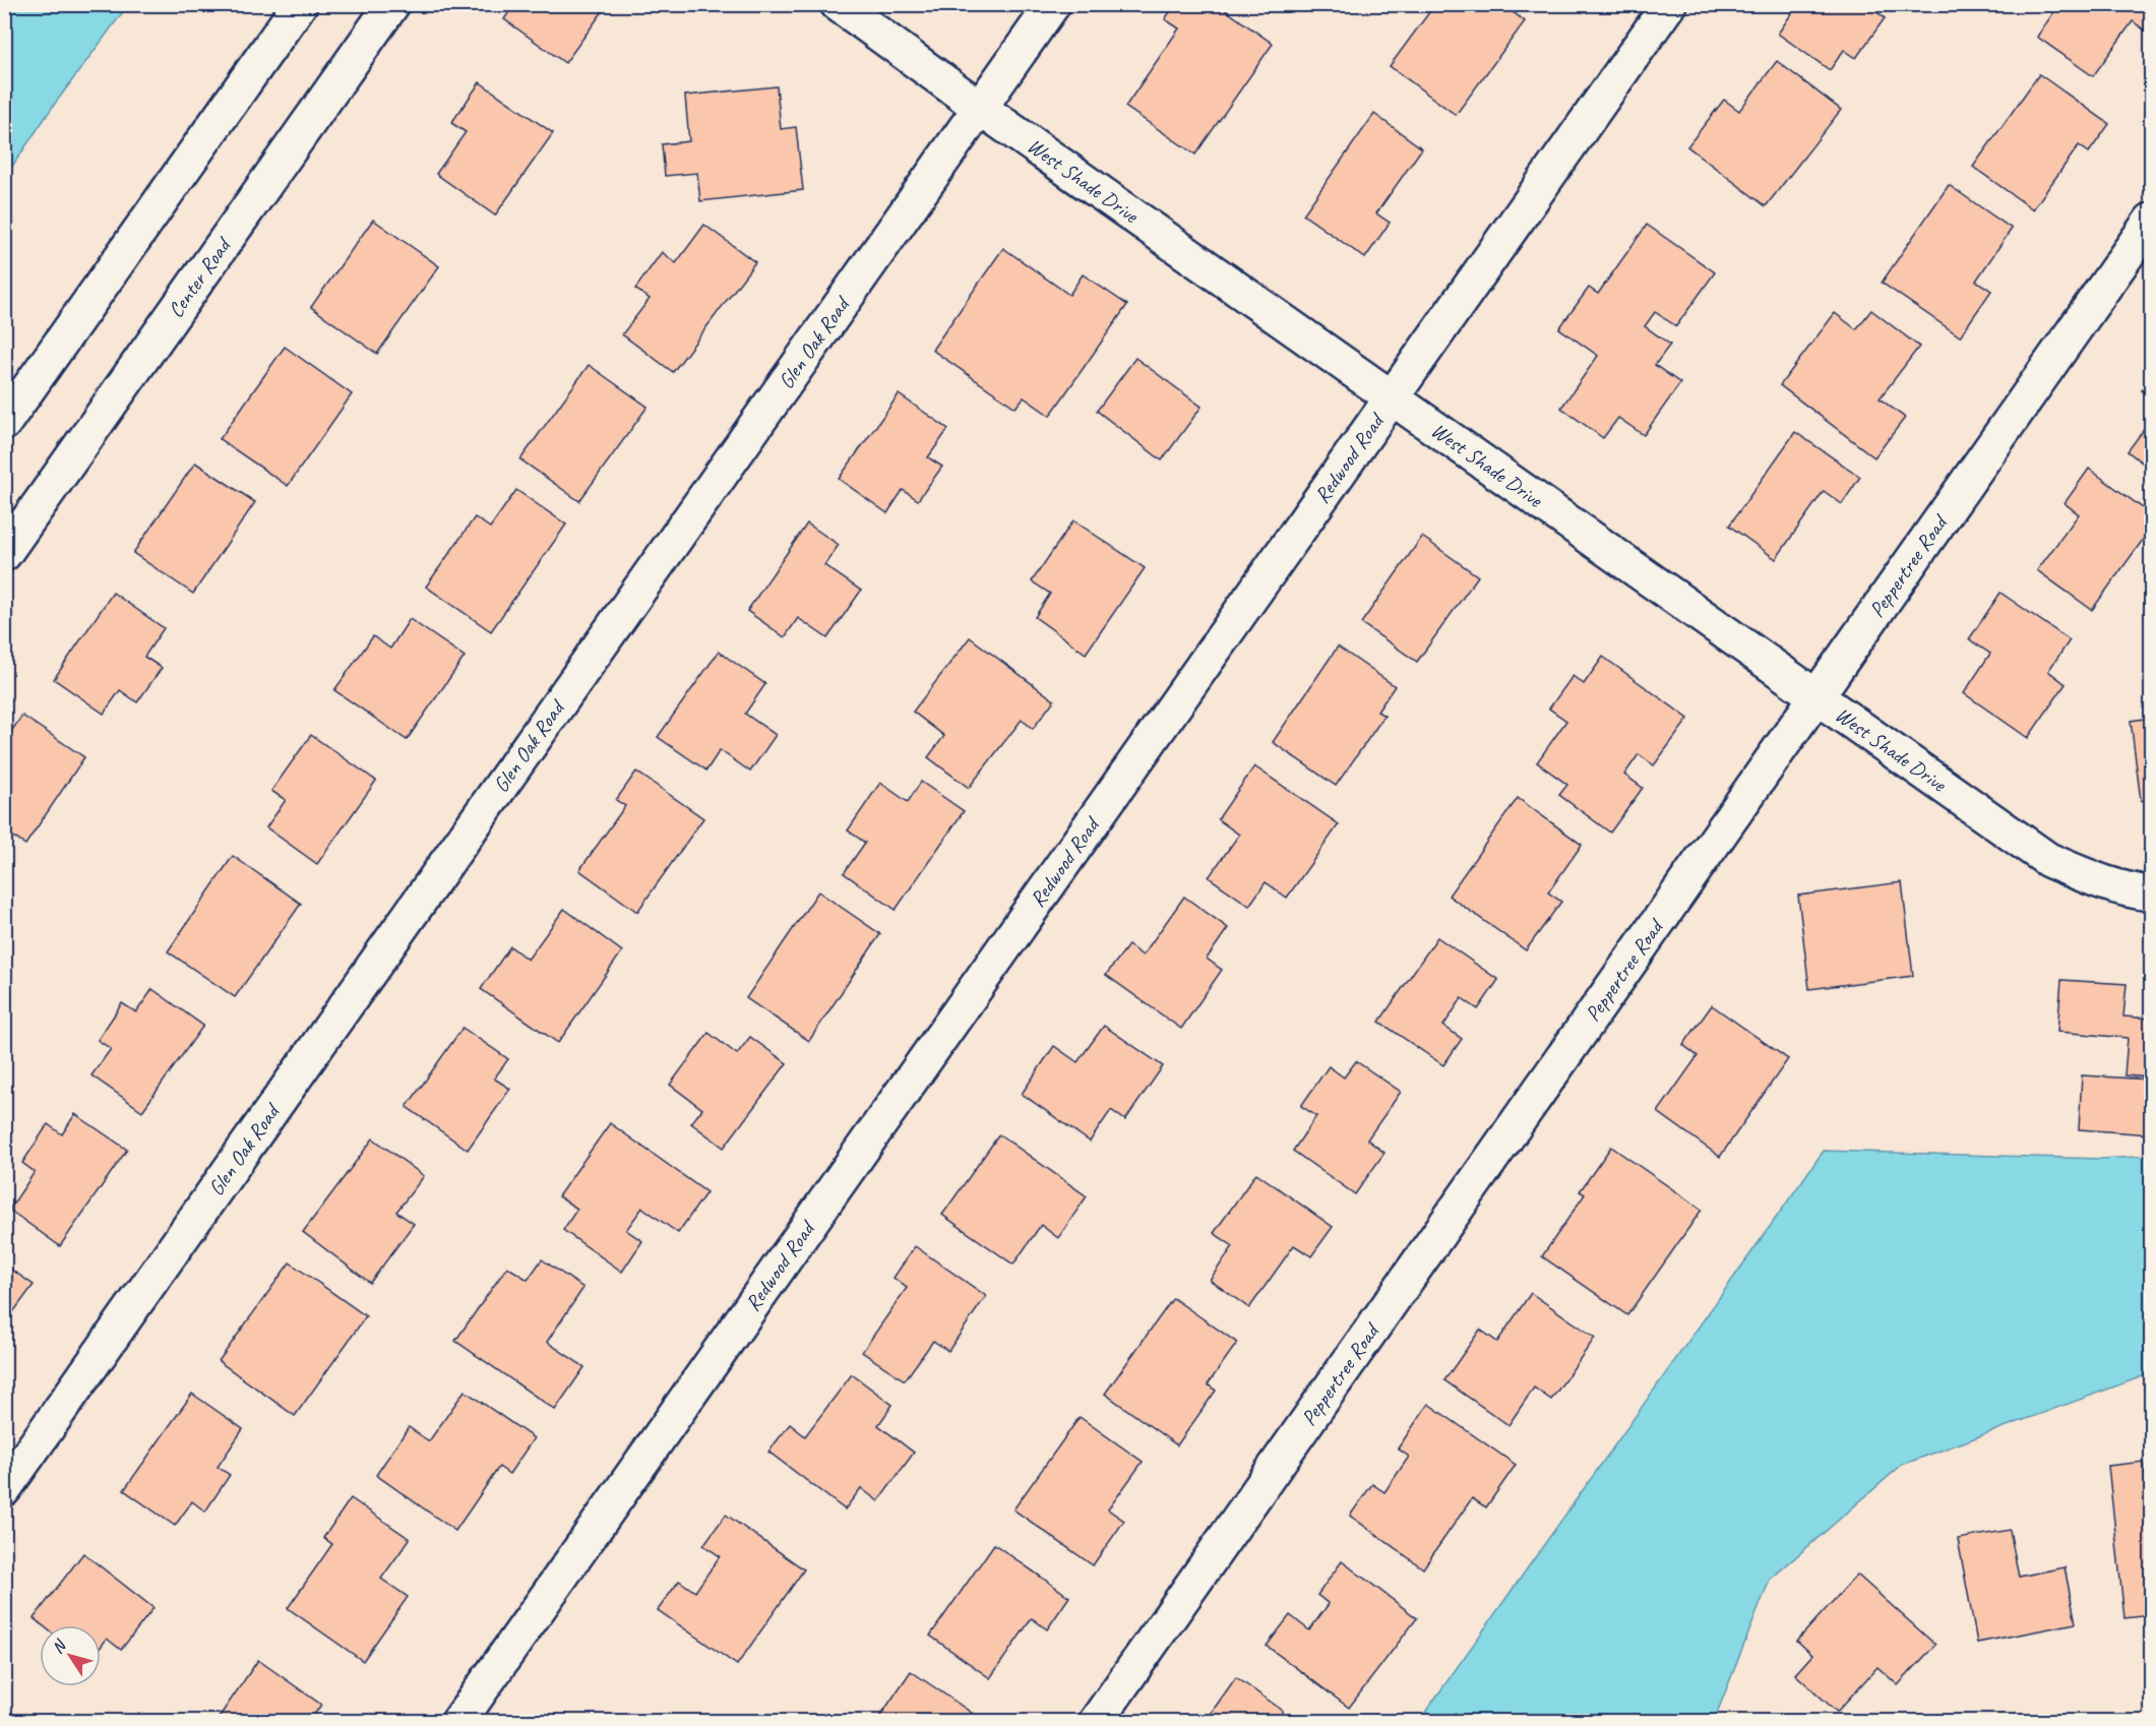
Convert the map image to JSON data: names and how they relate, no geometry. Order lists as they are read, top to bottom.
{
  "streets": {
    "street": [
      "West Shade Drive",
      "Center Road",
      "Glen Oak Road",
      "Redwood Road",
      "Peppertree Road"
    ]
  },
  "crossings": [
    ["West Shade Drive", "Glen Oak Road"],
    ["West Shade Drive", "Redwood Road"],
    ["West Shade Drive", "Peppertree Road"]
  ],
  "north": "top left"
}
